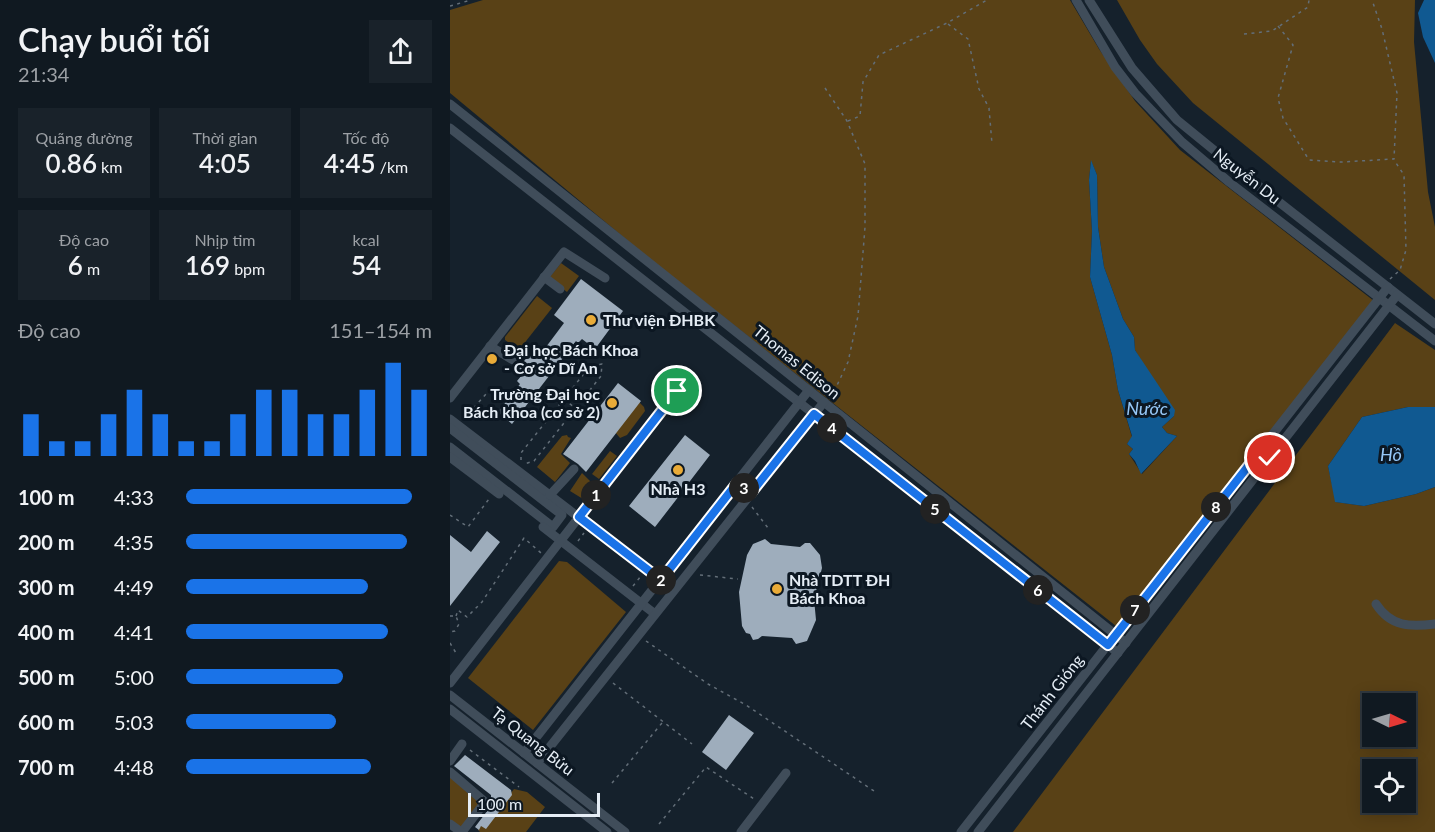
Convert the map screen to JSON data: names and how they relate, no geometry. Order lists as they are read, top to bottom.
{
  "streets": {
    "street": [
      "Nguyễn Du",
      "Thomas Edison",
      "Thánh Gióng",
      "Tạ Quang Bửu"
    ]
  },
  "crossings": [
    ["Nguyễn Du", "Thánh Gióng"],
    ["Thomas Edison", "Thánh Gióng"]
  ],
  "water": ["Nước", "Hồ"],
  "places": [
    "Thư viện ĐHBK",
    "Đại học Bách Khoa - Cơ sở Dĩ An",
    "Trường Đại học Bách khoa (cơ sở 2)",
    "Nhà H3",
    "Nhà TDTT ĐH Bách Khoa"
  ],
  "scale_bar": "100 m",
  "north": "right",
  "page": {
    "heading": ["Chạy buổi tối", "21:34"],
    "stats": [
      ["Quãng đường", "0.86 km"],
      ["Thời gian", "4:05"],
      ["Tốc độ", "4:45 /km"],
      ["Độ cao", "6 m"],
      ["Nhịp tim", "169 bpm"],
      ["kcal", "54"]
    ],
    "chart": ["Độ cao", "151–154 m"],
    "pins": [
      "4",
      "3",
      "1",
      "8",
      "5",
      "2",
      "6",
      "7"
    ],
    "list": [
      {
        "name": "100 m",
        "note": "4:33"
      },
      {
        "name": "200 m",
        "note": "4:35"
      },
      {
        "name": "300 m",
        "note": "4:49"
      },
      {
        "name": "400 m",
        "note": "4:41"
      },
      {
        "name": "500 m",
        "note": "5:00"
      },
      {
        "name": "600 m",
        "note": "5:03"
      },
      {
        "name": "700 m",
        "note": "4:48"
      }
    ],
    "scale": "100 m"
  }
}
